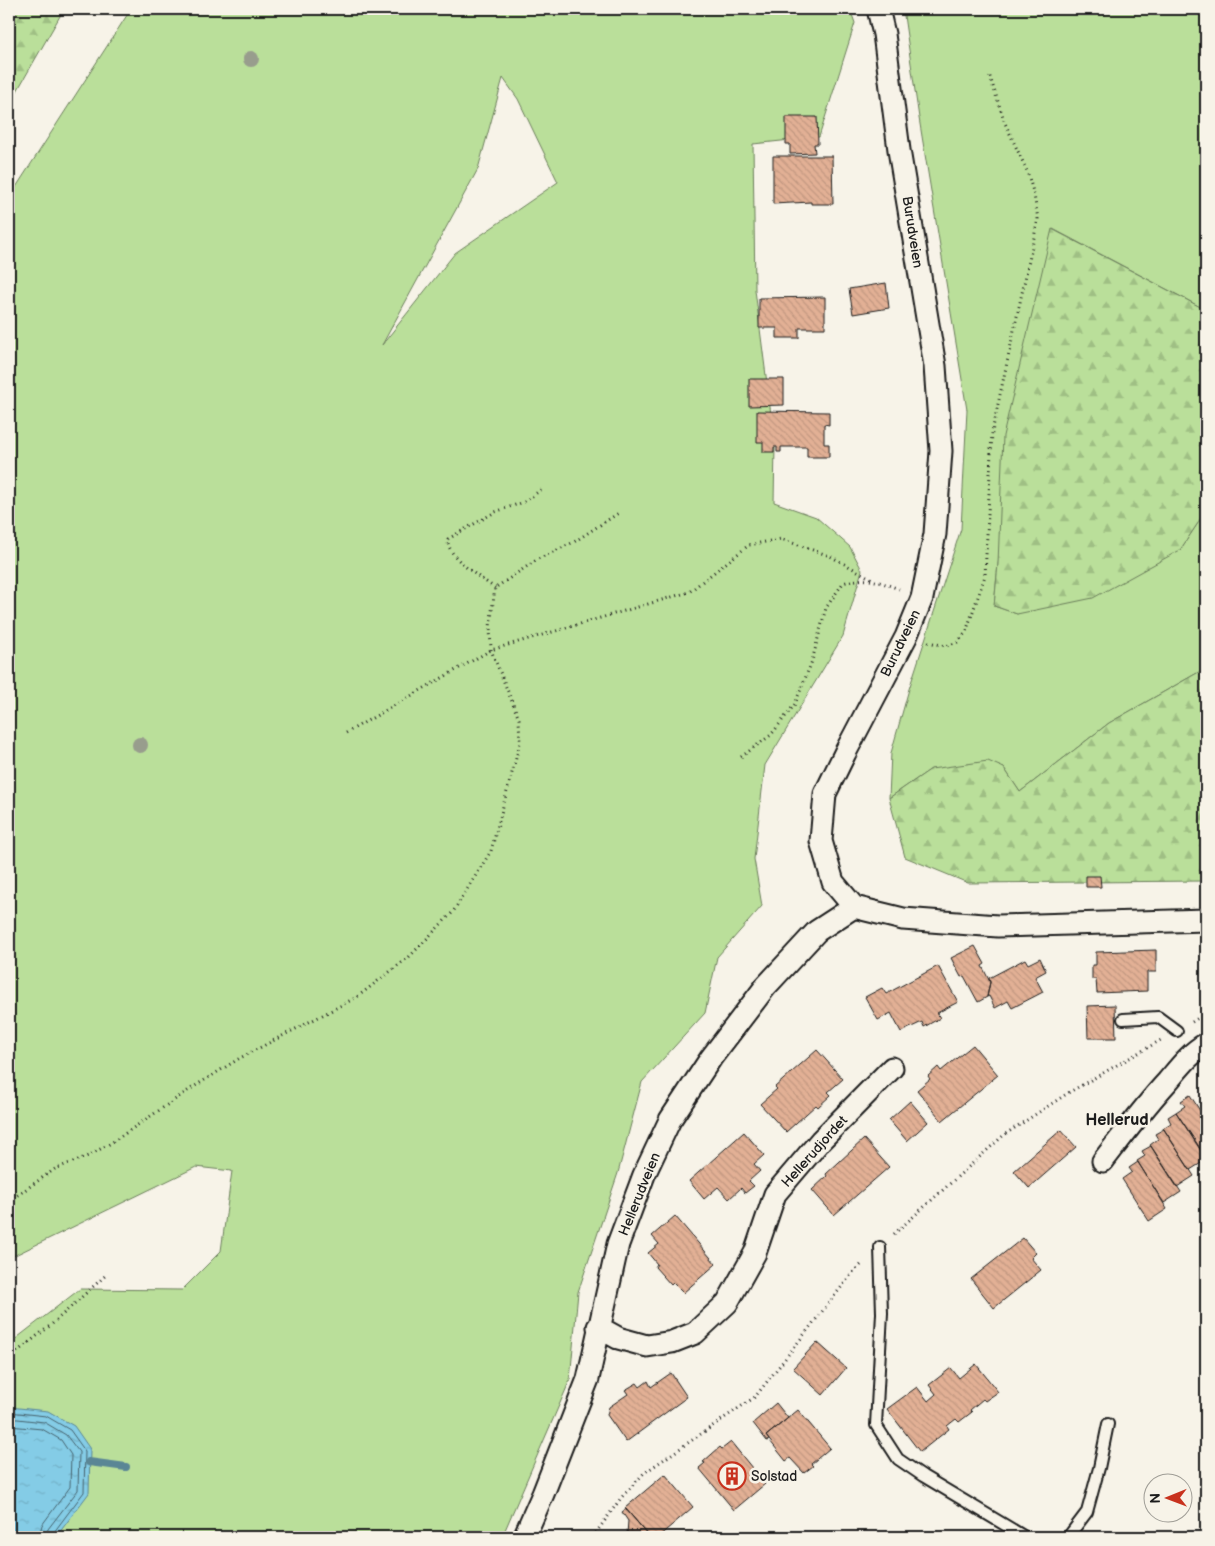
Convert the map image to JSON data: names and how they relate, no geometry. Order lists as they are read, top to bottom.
{
  "streets": {
    "street": ["Burudveien", "Hellerudjordet", "Hellerudveien"]
  },
  "crossings": [
    ["Burudveien", "Hellerudveien"],
    ["Hellerudjordet", "Hellerudveien"]
  ],
  "districts": ["Hellerud"],
  "places": {
    "building": ["Solstad"]
  },
  "north": "left"
}
